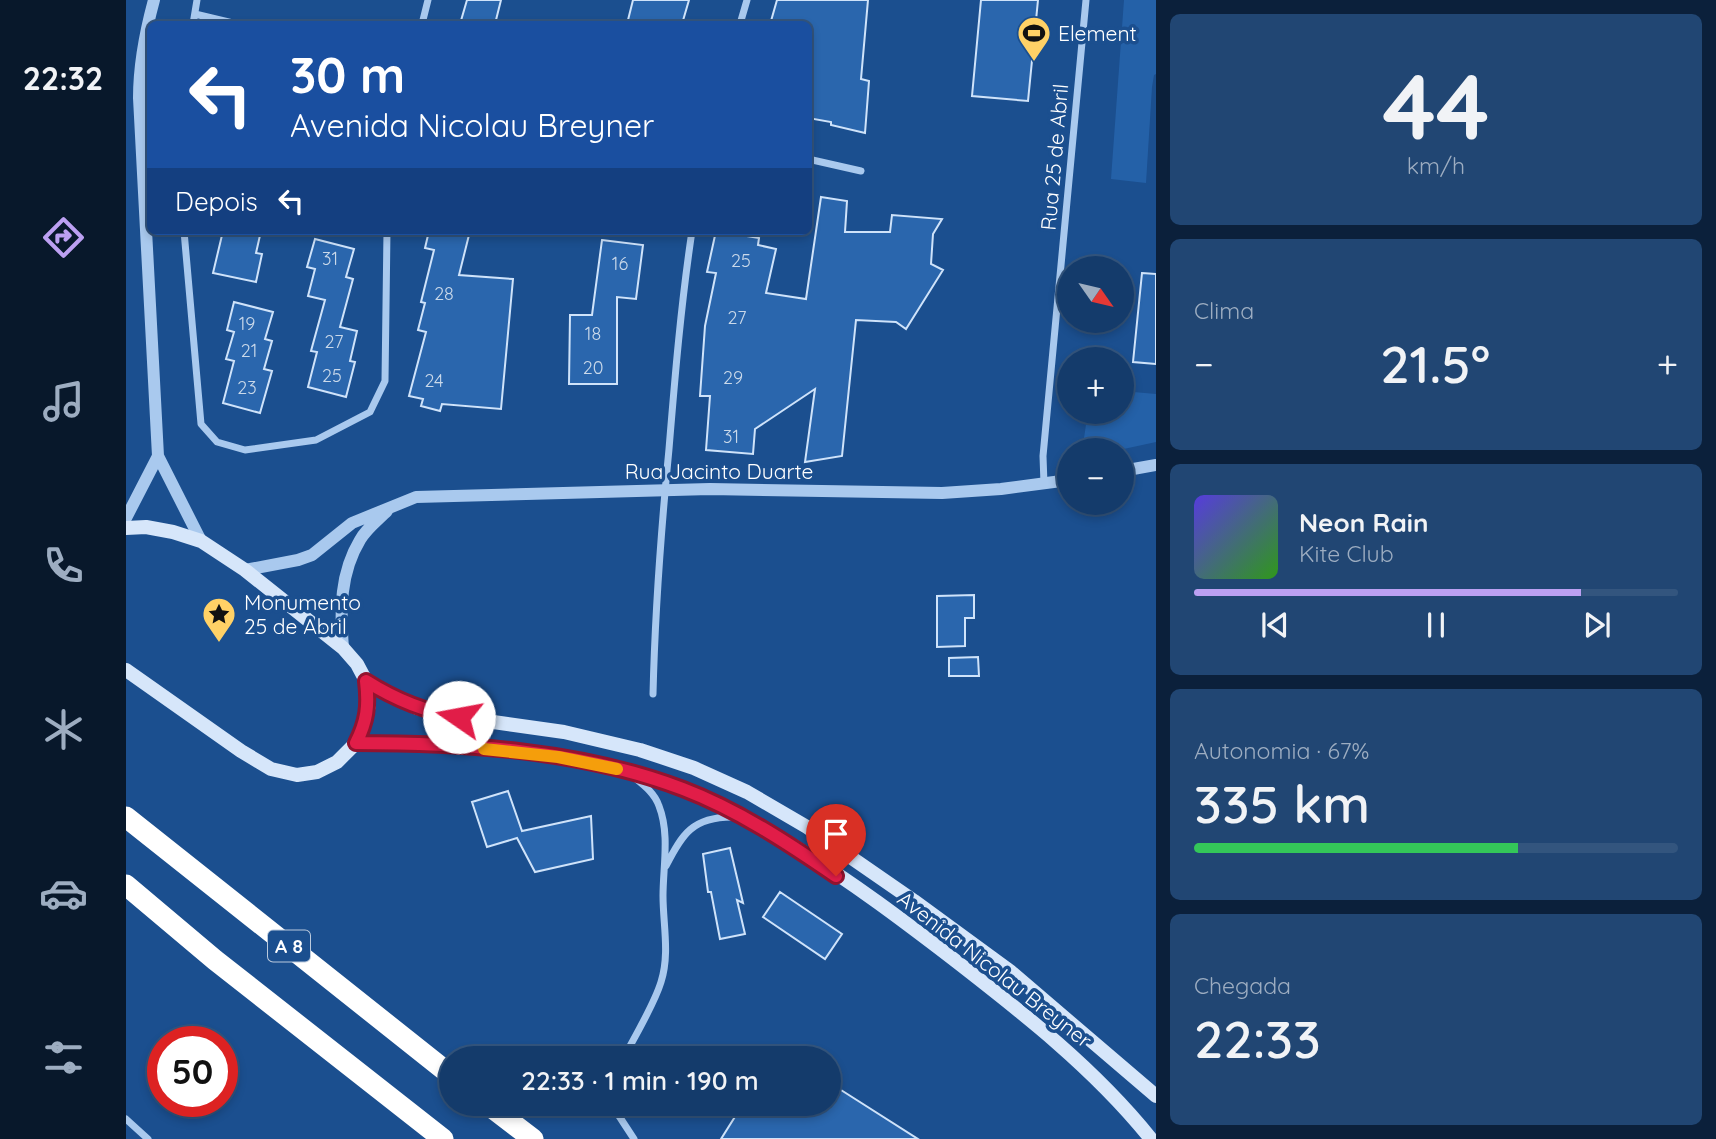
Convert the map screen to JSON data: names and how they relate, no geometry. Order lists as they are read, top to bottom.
{
  "streets": {
    "highway": ["A 8"],
    "main road": ["Avenida Nicolau Breyner"],
    "street": ["Rua 25 de Abril", "Rua Jacinto Duarte"]
  },
  "crossings": [
    ["Rua 25 de Abril", "Rua Jacinto Duarte"],
    ["Rua Jacinto Duarte", "Avenida Nicolau Breyner"]
  ],
  "places": {
    "sports": ["Element"],
    "place": ["Monumento 25 de Abril"]
  },
  "house_numbers": [
    "31",
    "25",
    "16",
    "28",
    "27",
    "19",
    "18",
    "27",
    "21",
    "20",
    "25",
    "29",
    "24",
    "23",
    "31"
  ],
  "north": "bottom right",
  "page": {
    "tabs": "22:32",
    "tile": [
      ["44", "km/h"],
      "Clima",
      ["Autonomia · 67%", "335 km"],
      ["Chegada", "22:33"]
    ],
    "turn": ["30 m", "Avenida Nicolau Breyner"],
    "then": "Depois",
    "map_buttons": ["+", "−"],
    "heat": ["−", "21.5°", "+"],
    "song": ["Neon Rain", "Kite Club"],
    "limit": "50",
    "trip": "22:33 · 1 min · 190 m"
  }
}
